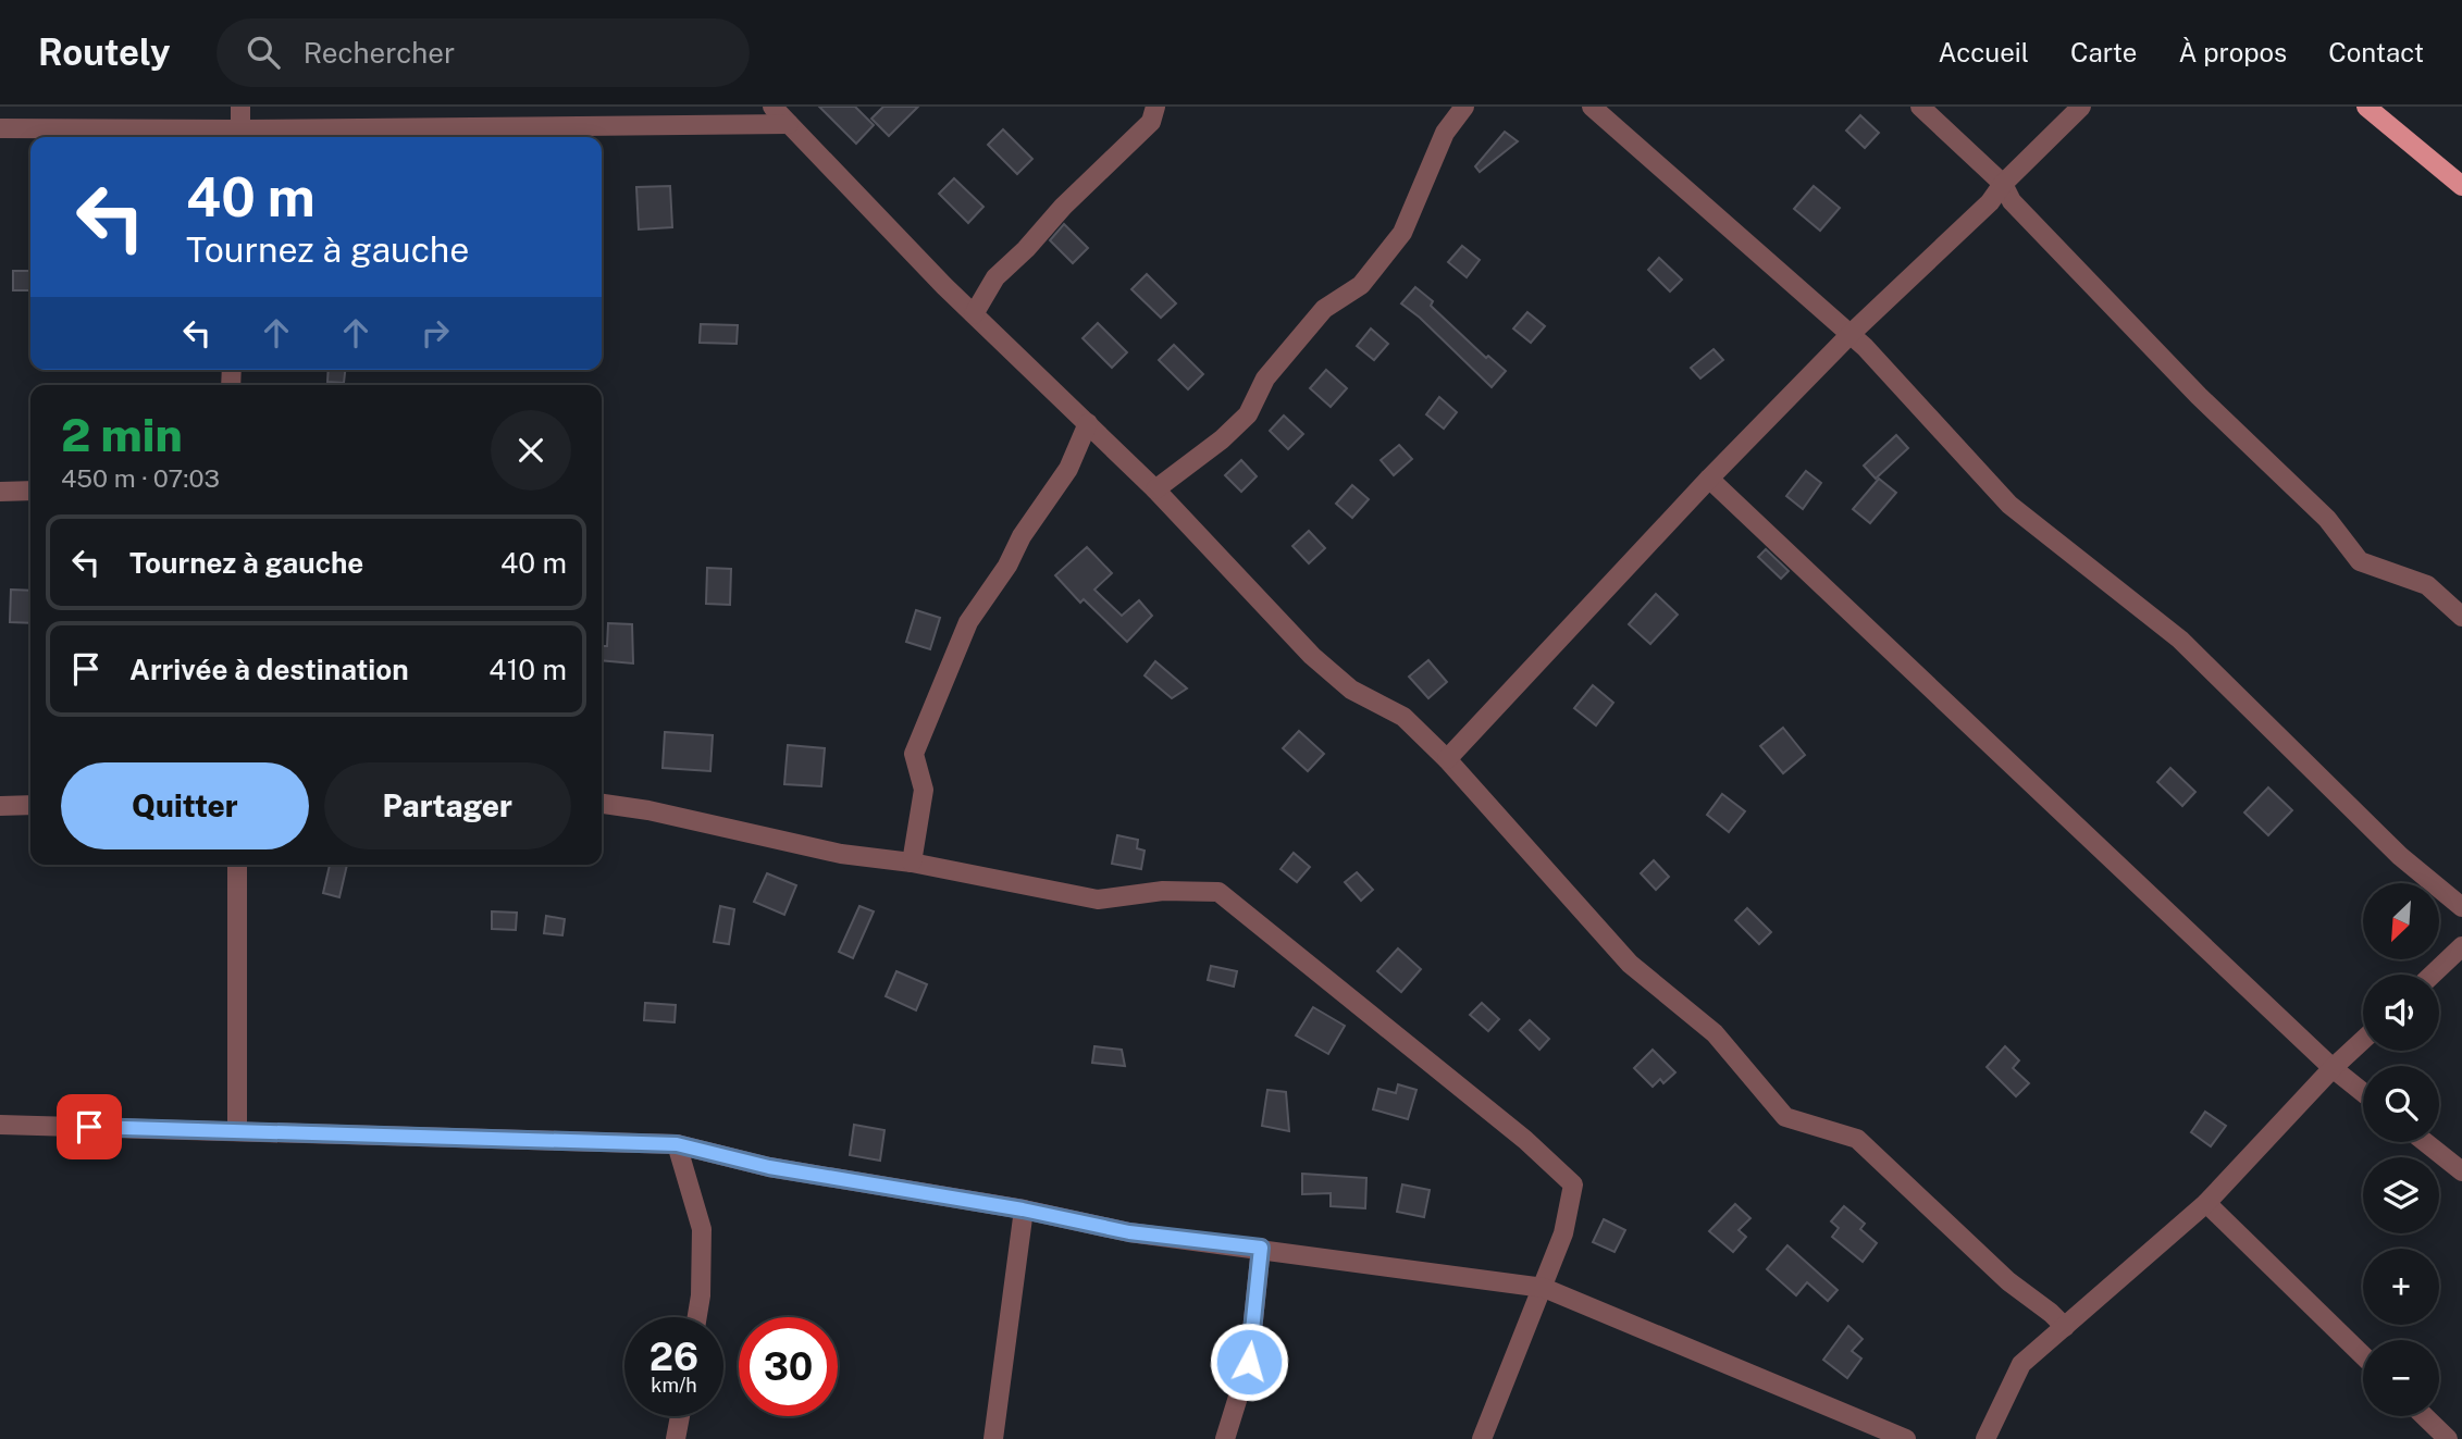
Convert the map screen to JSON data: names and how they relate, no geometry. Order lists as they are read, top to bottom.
{
  "north": "bottom left",
  "page": {
    "header": "Routely",
    "search": "Rechercher",
    "nav": [
      "Accueil",
      "Carte",
      "À propos",
      "Contact"
    ],
    "turn": ["40 m", "Tournez à gauche"],
    "heading": ["2 min", "450 m · 07:03"],
    "list": [
      {
        "name": "Tournez à gauche",
        "value": "40 m"
      },
      {
        "name": "Arrivée à destination",
        "value": "410 m"
      }
    ],
    "buttons": ["Quitter", "Partager"],
    "map_buttons": ["+", "−"],
    "speed": "26 km/h",
    "limit": "30"
  }
}
